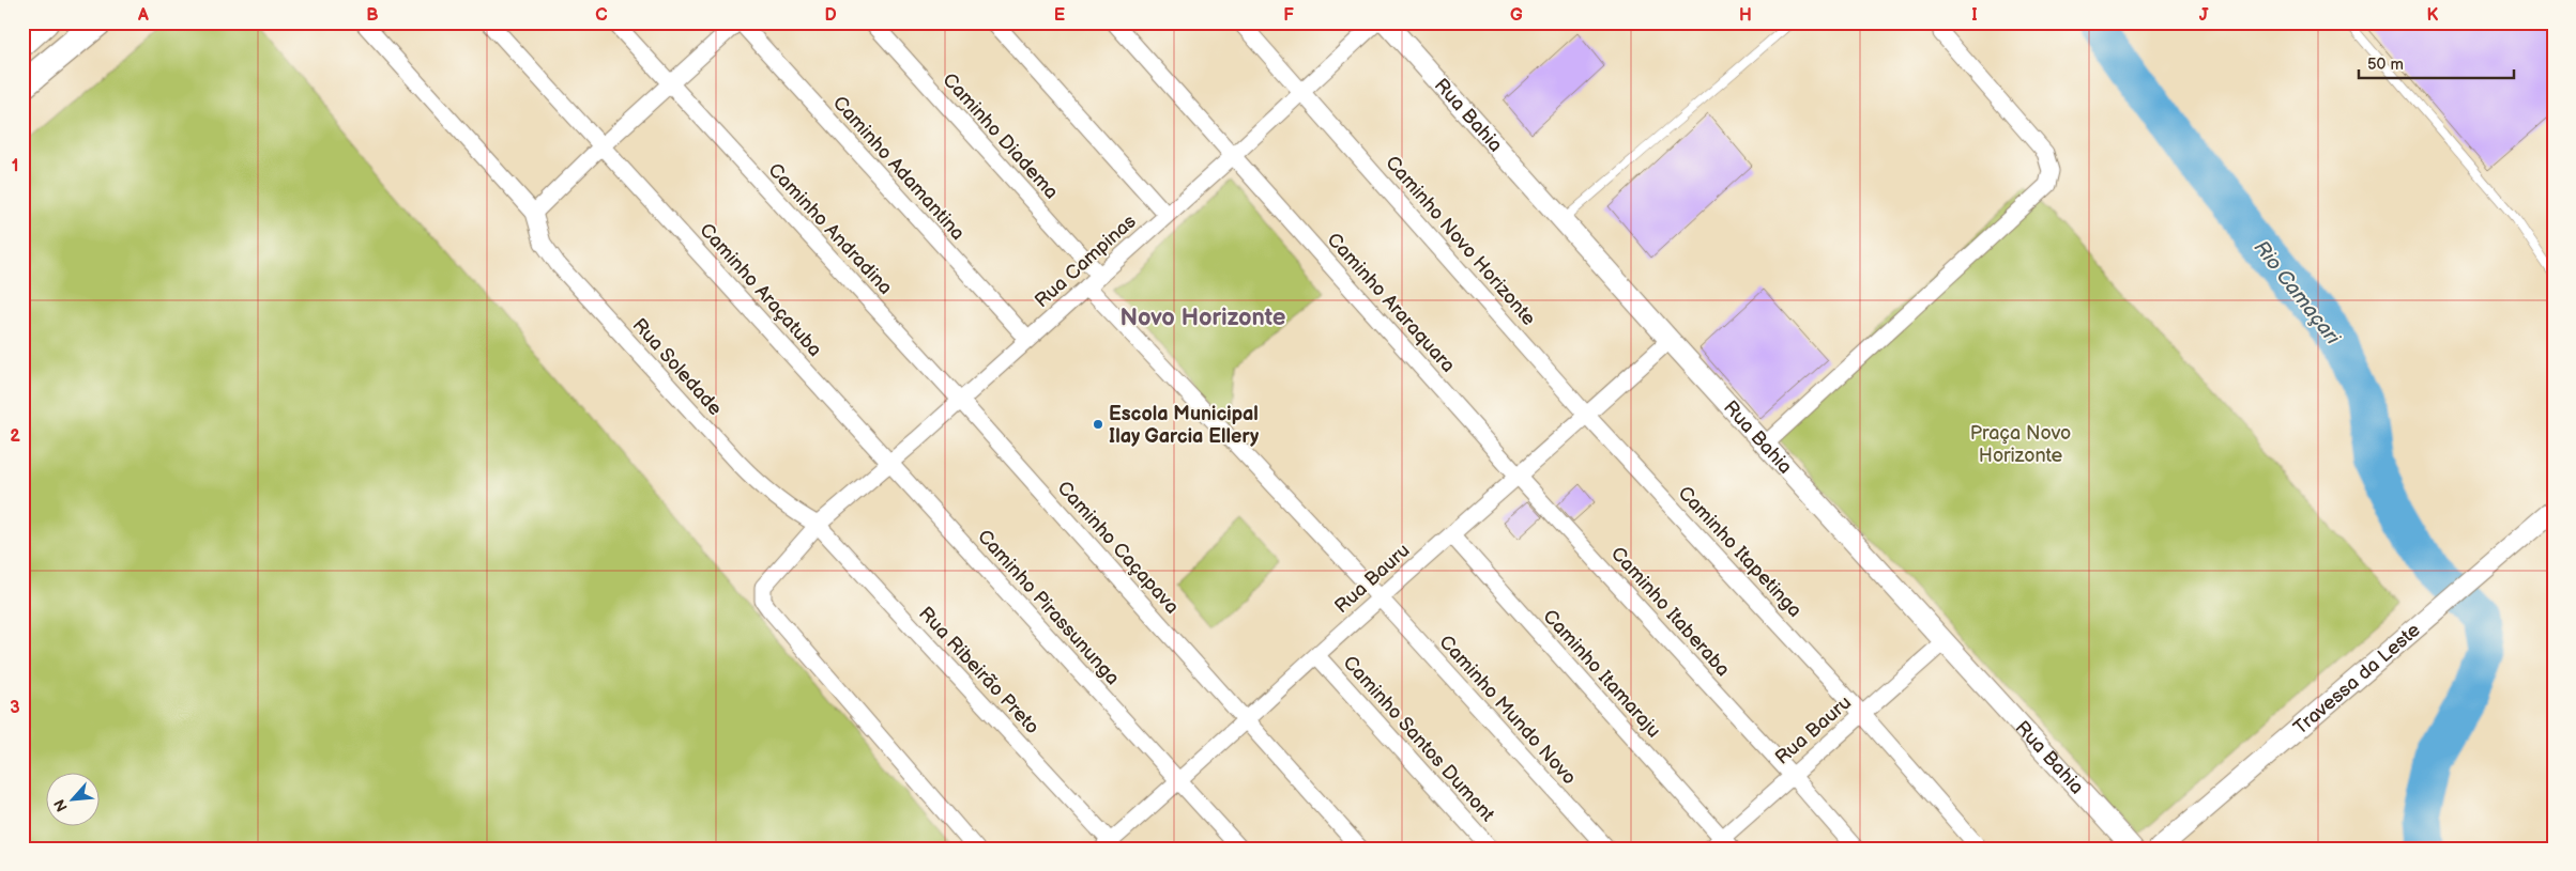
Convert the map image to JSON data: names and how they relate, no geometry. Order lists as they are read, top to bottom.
{
  "streets": {
    "street": [
      "Rua Bahia",
      "Caminho Diadema",
      "Caminho Adamantina",
      "Caminho Andradina",
      "Caminho Novo Horizonte",
      "Rua Campinas",
      "Caminho Araçatuba",
      "Caminho Araraquara",
      "Rua Soledade",
      "Caminho Caçapava",
      "Caminho Itapetinga",
      "Rua Bauru",
      "Caminho Pirassununga",
      "Caminho Itaberaba",
      "Rua Ribeirão Preto",
      "Caminho Itamaraju",
      "Travessa da Leste",
      "Caminho Mundo Novo",
      "Caminho Santos Dumont"
    ]
  },
  "crossings": [
    ["Rua Bahia", "Rua Bauru"],
    ["Caminho Diadema", "Rua Campinas"],
    ["Caminho Diadema", "Rua Bauru"],
    ["Caminho Diadema", "Caminho Mundo Novo"],
    ["Caminho Adamantina", "Rua Campinas"],
    ["Caminho Andradina", "Rua Campinas"],
    ["Caminho Andradina", "Caminho Caçapava"],
    ["Caminho Novo Horizonte", "Rua Campinas"],
    ["Caminho Novo Horizonte", "Caminho Itapetinga"],
    ["Caminho Novo Horizonte", "Rua Bauru"],
    ["Rua Campinas", "Caminho Araçatuba"],
    ["Rua Campinas", "Caminho Araraquara"],
    ["Rua Campinas", "Rua Soledade"],
    ["Rua Campinas", "Caminho Caçapava"],
    ["Rua Campinas", "Caminho Pirassununga"],
    ["Rua Campinas", "Rua Ribeirão Preto"],
    ["Caminho Araçatuba", "Caminho Pirassununga"],
    ["Caminho Araraquara", "Rua Bauru"],
    ["Caminho Araraquara", "Caminho Itaberaba"],
    ["Rua Soledade", "Rua Ribeirão Preto"],
    ["Caminho Caçapava", "Rua Bauru"],
    ["Caminho Itapetinga", "Rua Bauru"],
    ["Rua Bauru", "Caminho Pirassununga"],
    ["Rua Bauru", "Caminho Itaberaba"],
    ["Rua Bauru", "Rua Ribeirão Preto"],
    ["Rua Bauru", "Caminho Itamaraju"],
    ["Rua Bauru", "Caminho Mundo Novo"],
    ["Rua Bauru", "Caminho Santos Dumont"]
  ],
  "districts": ["Novo Horizonte"],
  "water": ["Rio Camaçari"],
  "parks": ["Praça Novo Horizonte"],
  "places": ["Escola Municipal Ilay Garcia Ellery"],
  "scale_bar": "50 m",
  "north": "bottom left",
  "grid": {
    "columns": [
      "A",
      "B",
      "C",
      "D",
      "E",
      "F",
      "G",
      "H",
      "I",
      "J",
      "K"
    ],
    "rows": ["1", "2", "3"]
  }
}
